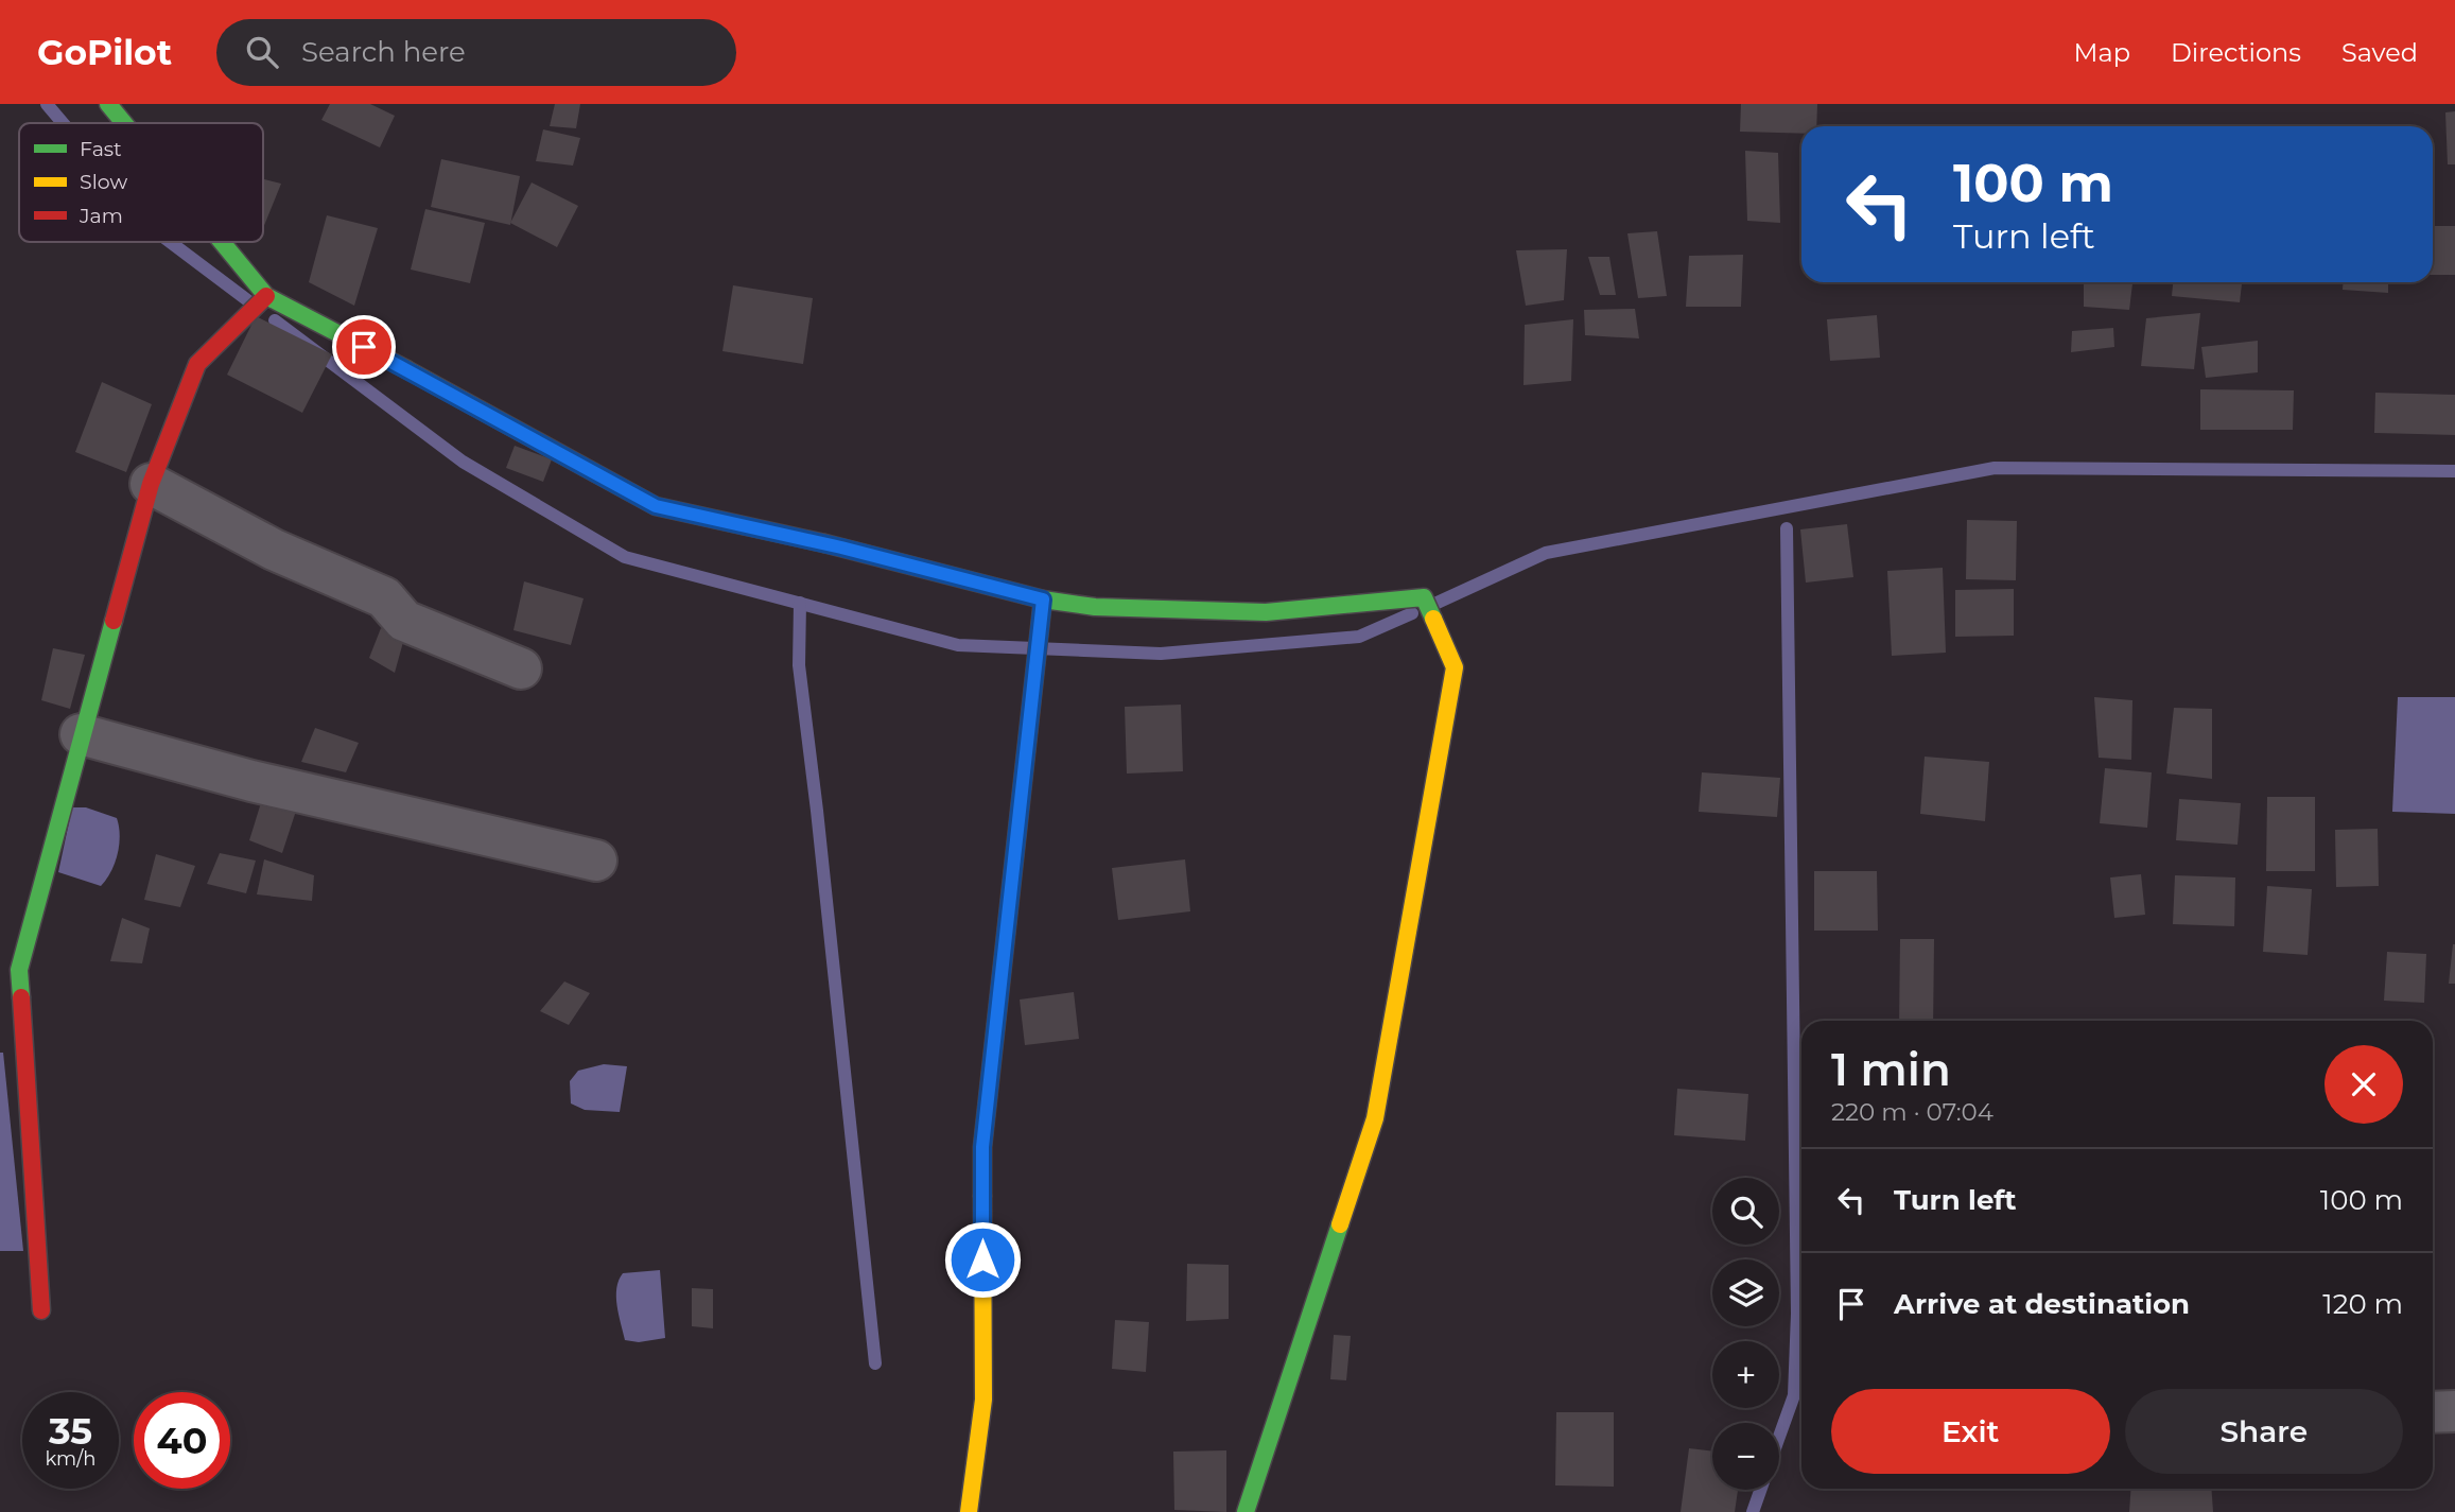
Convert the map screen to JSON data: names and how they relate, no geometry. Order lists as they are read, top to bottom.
{
  "legend": ["Fast", "Slow", "Jam"],
  "page": {
    "header": "GoPilot",
    "search": "Search here",
    "nav": ["Map", "Directions", "Saved"],
    "turn": ["100 m", "Turn left"],
    "heading": ["1 min", "220 m · 07:04"],
    "list": [
      {
        "name": "Turn left",
        "value": "100 m"
      },
      {
        "name": "Arrive at destination",
        "value": "120 m"
      }
    ],
    "map_buttons": ["+", "−"],
    "buttons": ["Exit", "Share"],
    "speed": "35 km/h",
    "limit": "40"
  }
}
